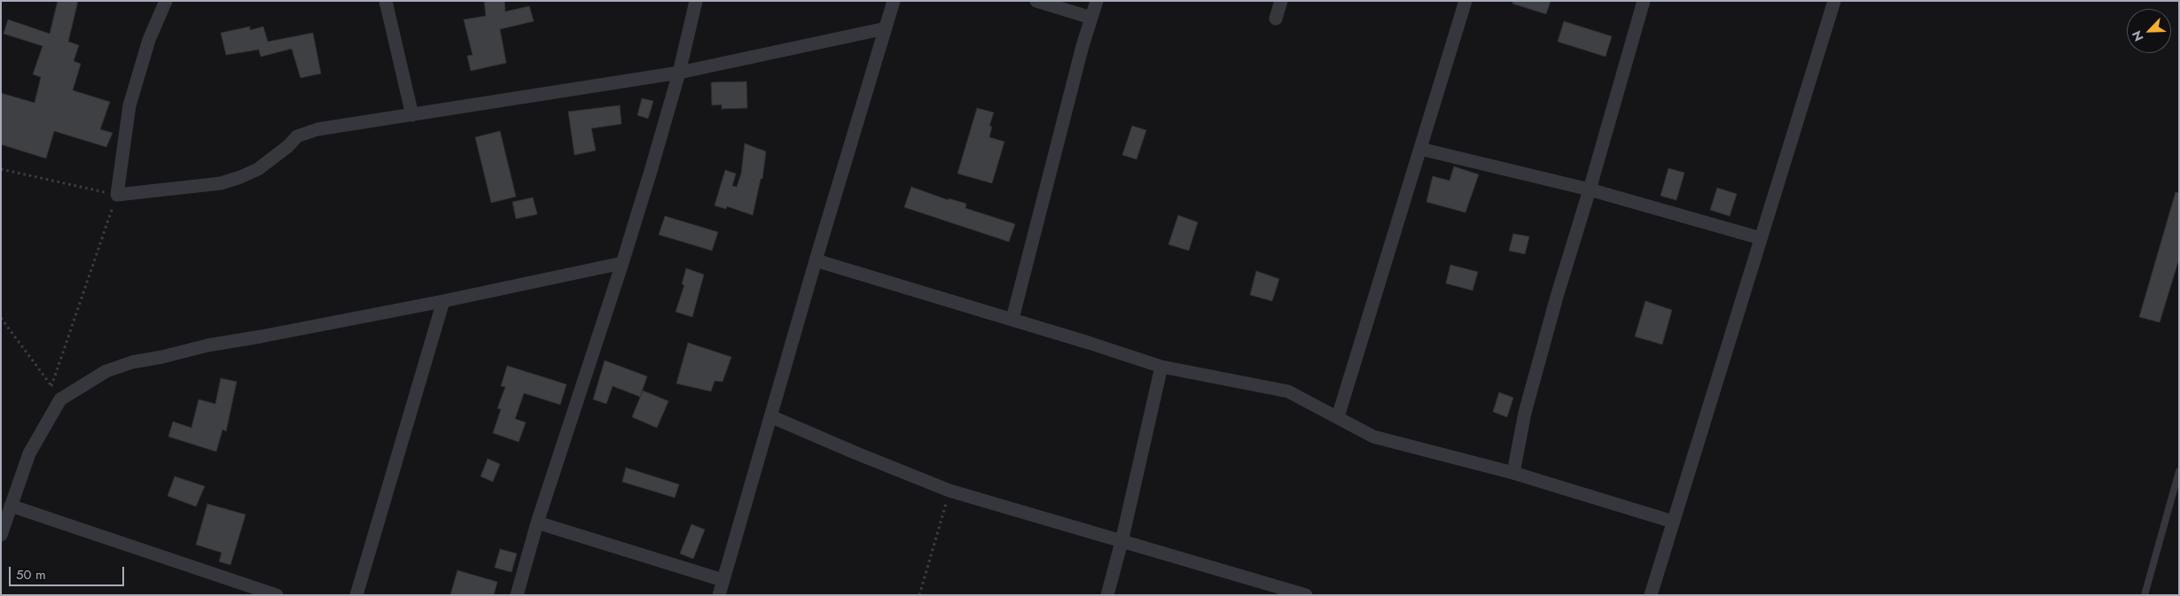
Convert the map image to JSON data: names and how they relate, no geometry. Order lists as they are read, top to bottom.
{
  "scale_bar": "50 m",
  "north": "bottom left"
}
